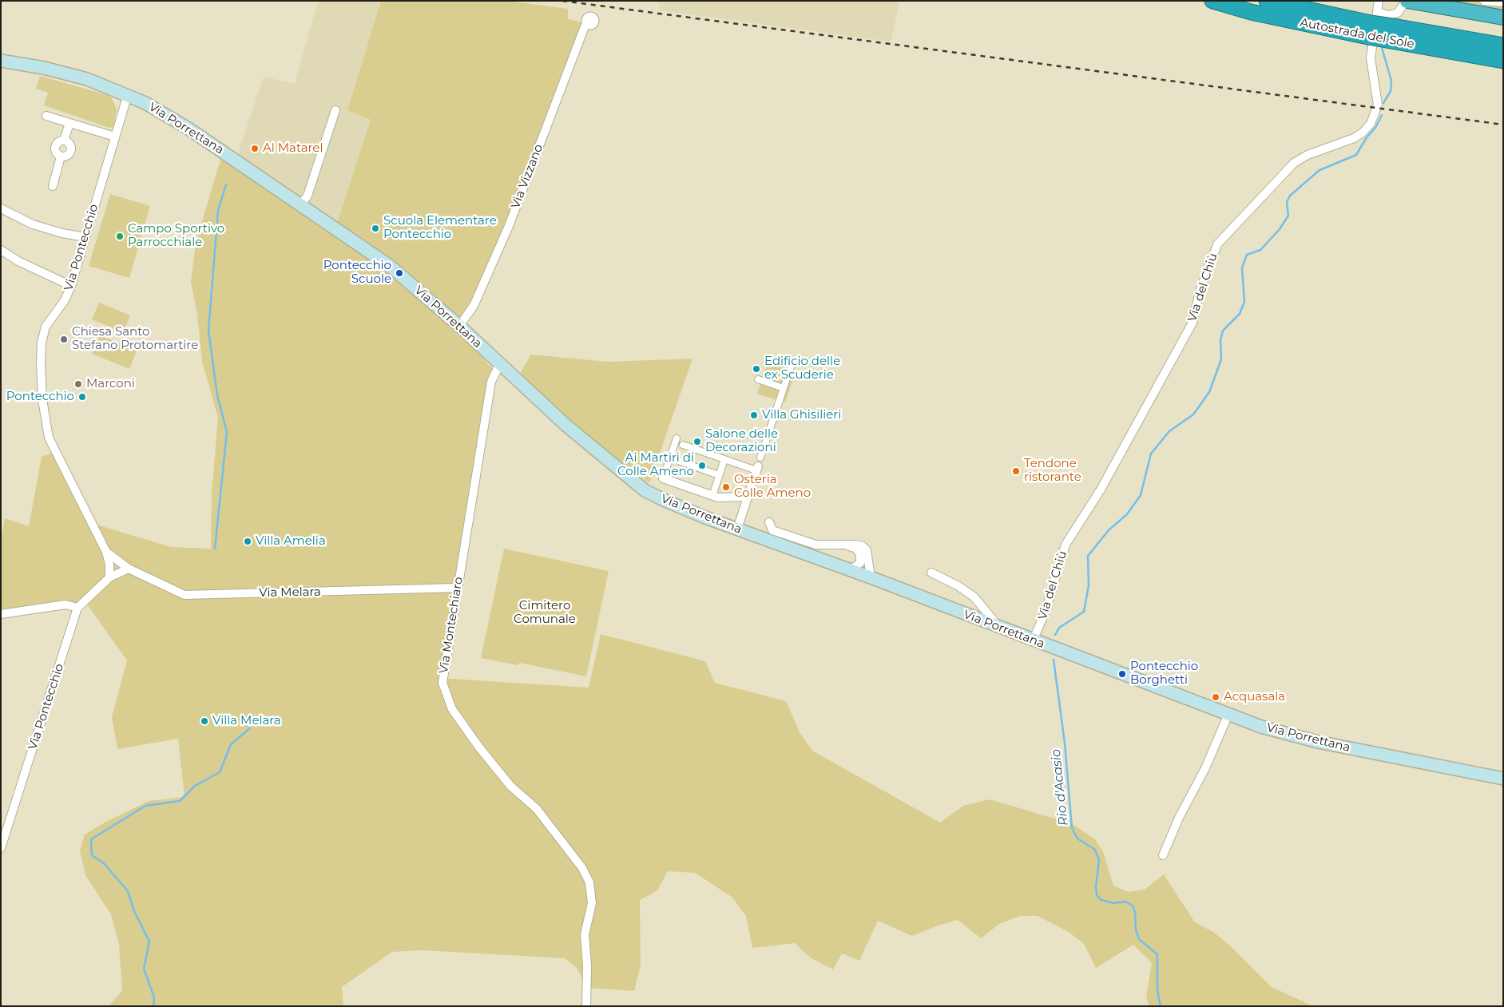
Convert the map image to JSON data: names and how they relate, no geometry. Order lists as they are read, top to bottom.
{
  "streets": {
    "highway": ["Autostrada del Sole"],
    "main road": ["Via Porrettana"],
    "street": [
      "Via Vizzano",
      "Via Pontecchio",
      "Via del Chiù",
      "Via Melara",
      "Via Montechiaro"
    ]
  },
  "crossings": [
    ["Autostrada del Sole", "Via del Chiù"],
    ["Via Porrettana", "Via Vizzano"],
    ["Via Porrettana", "Via Pontecchio"],
    ["Via Porrettana", "Via del Chiù"],
    ["Via Porrettana", "Via Montechiaro"],
    ["Via Pontecchio", "Via Melara"],
    ["Via Melara", "Via Montechiaro"]
  ],
  "water": ["Rio d'Acasio"],
  "parks": ["Cimitero Comunale"],
  "places": [
    "Al Matarel",
    "Scuola Elementare Pontecchio",
    "Campo Sportivo Parrocchiale",
    "Pontecchio Scuole",
    "Chiesa Santo Stefano Protomartire",
    "Edificio delle ex Scuderie",
    "Marconi",
    "Pontecchio",
    "Villa Ghisilieri",
    "Salone delle Decorazioni",
    "Ai Martiri di Colle Ameno",
    "Tendone ristorante",
    "Osteria Colle Ameno",
    "Villa Amelia",
    "Pontecchio Borghetti",
    "Acquasala",
    "Villa Melara"
  ]
}
